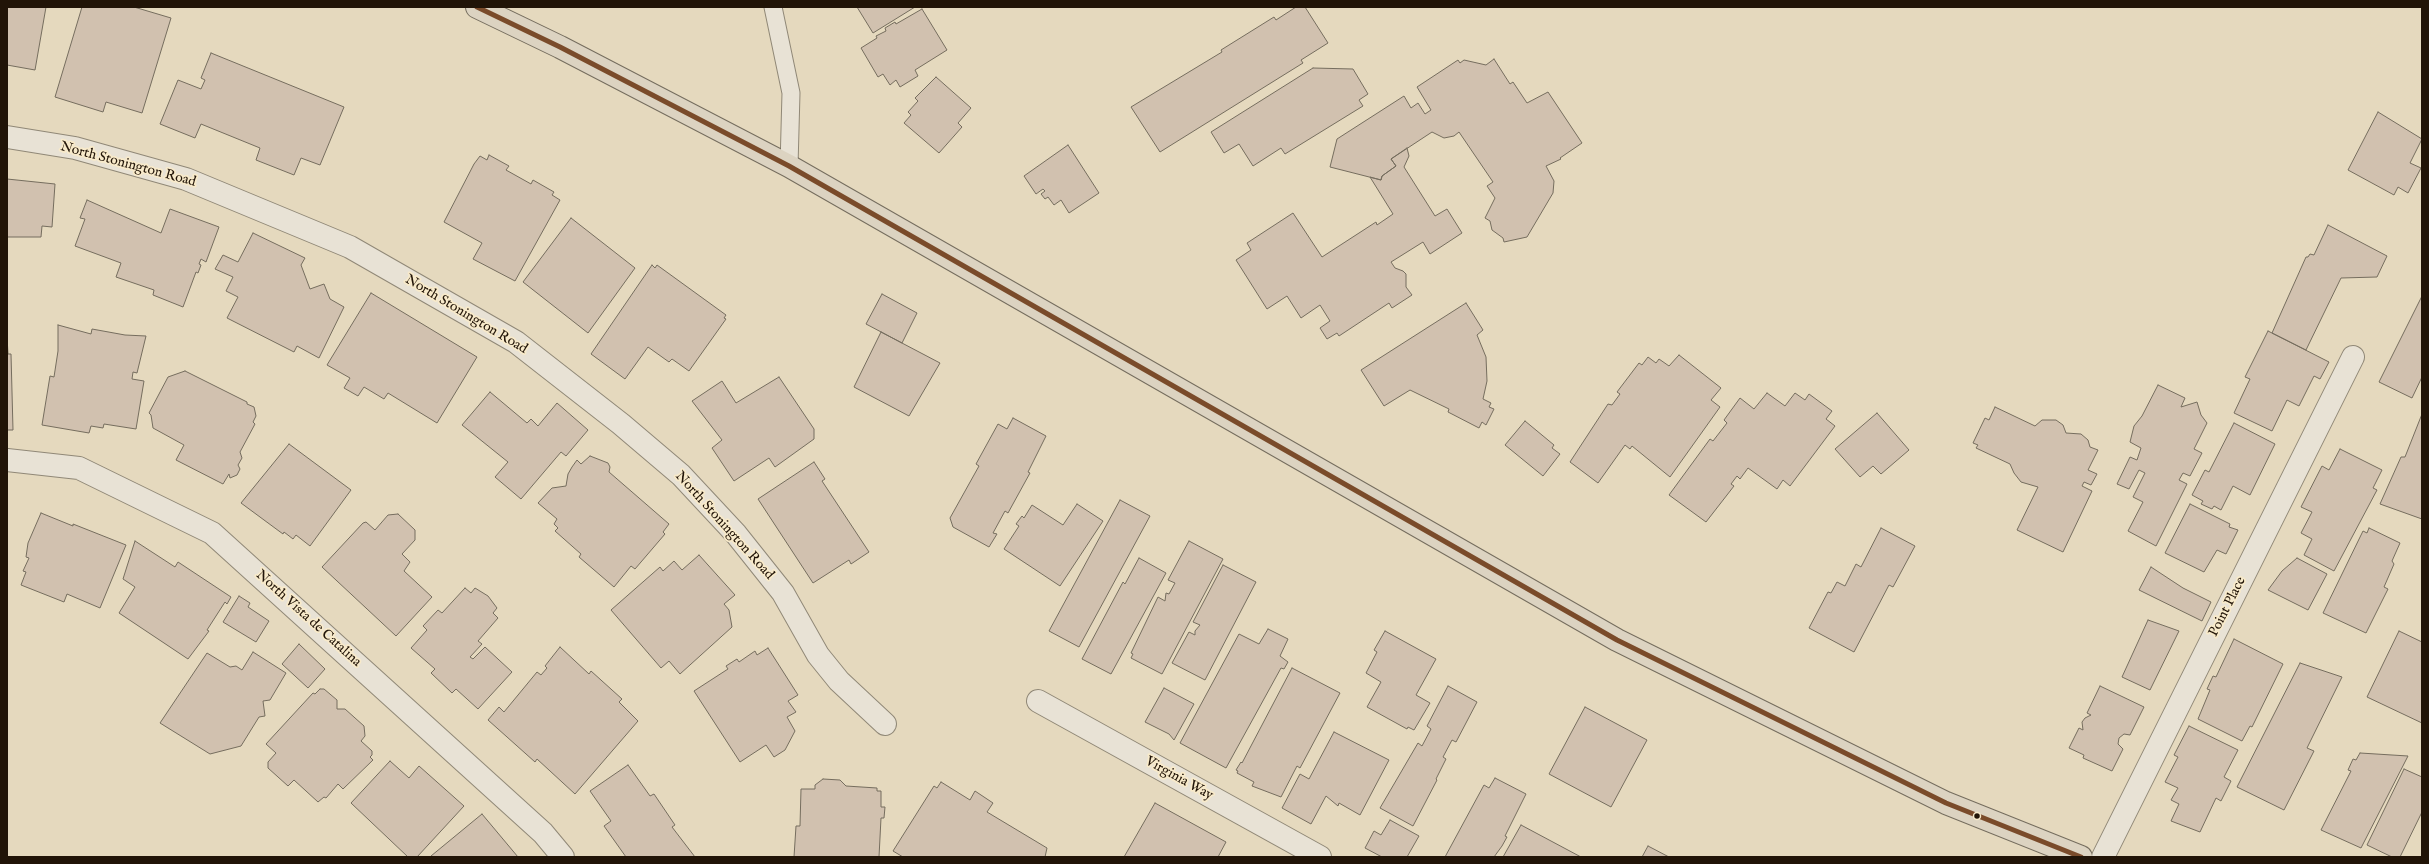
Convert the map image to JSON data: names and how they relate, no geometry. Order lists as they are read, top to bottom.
{
  "streets": {
    "street": [
      "North Stonington Road",
      "Point Place",
      "North Vista de Catalina",
      "Virginia Way"
    ]
  }
}
